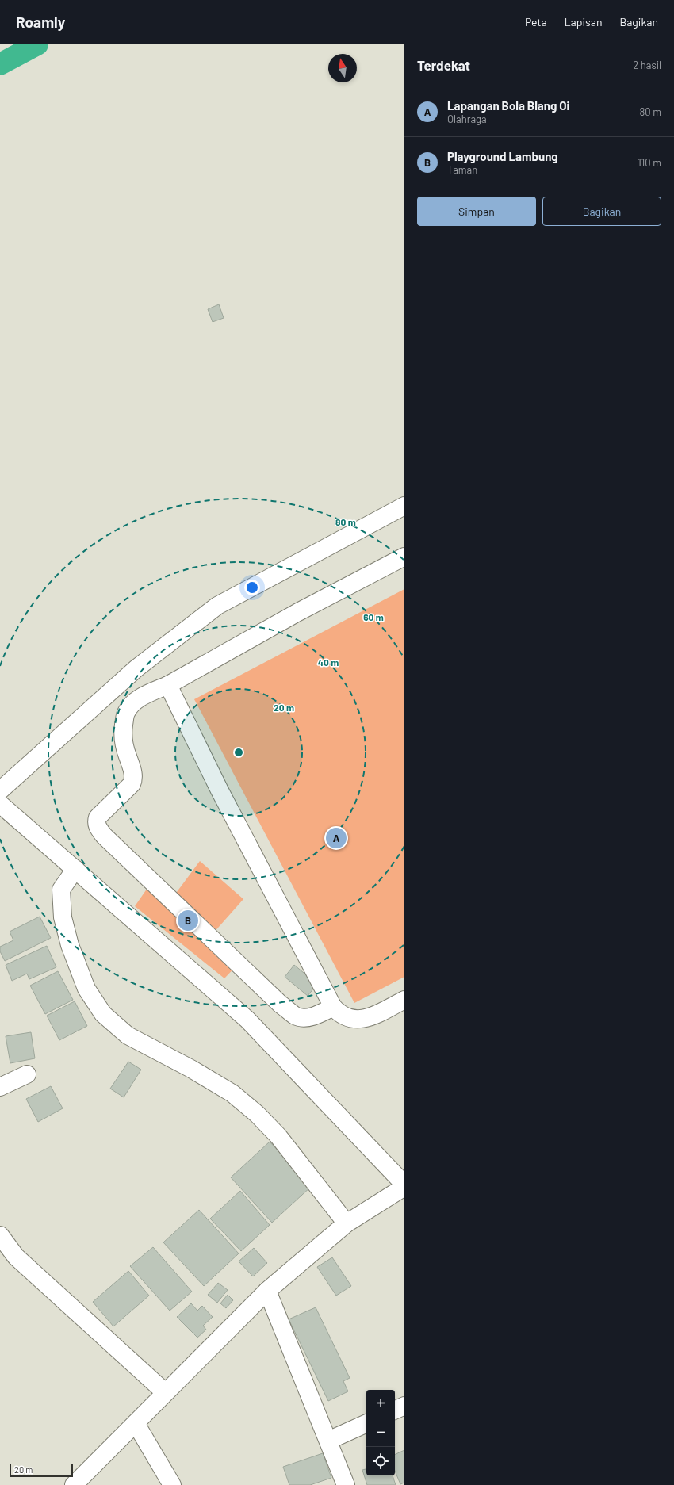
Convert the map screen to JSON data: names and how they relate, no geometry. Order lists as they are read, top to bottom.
{
  "scale_bar": "20 m",
  "north": "top",
  "page": {
    "header": "Roamly",
    "nav": ["Peta", "Lapisan", "Bagikan"],
    "heading": ["Terdekat", "2 hasil"],
    "list": [
      {
        "mark": "A",
        "name": "Lapangan Bola Blang Oi",
        "note": "Olahraga",
        "value": "80 m"
      },
      {
        "mark": "B",
        "name": "Playground Lambung",
        "note": "Taman",
        "value": "110 m"
      }
    ],
    "buttons": ["Simpan", "Bagikan"],
    "pins": ["A", "B"],
    "map_buttons": ["+", "−"],
    "scale": "20 m"
  },
  "rings": [
    "80 m",
    "60 m",
    "40 m",
    "20 m"
  ]
}
